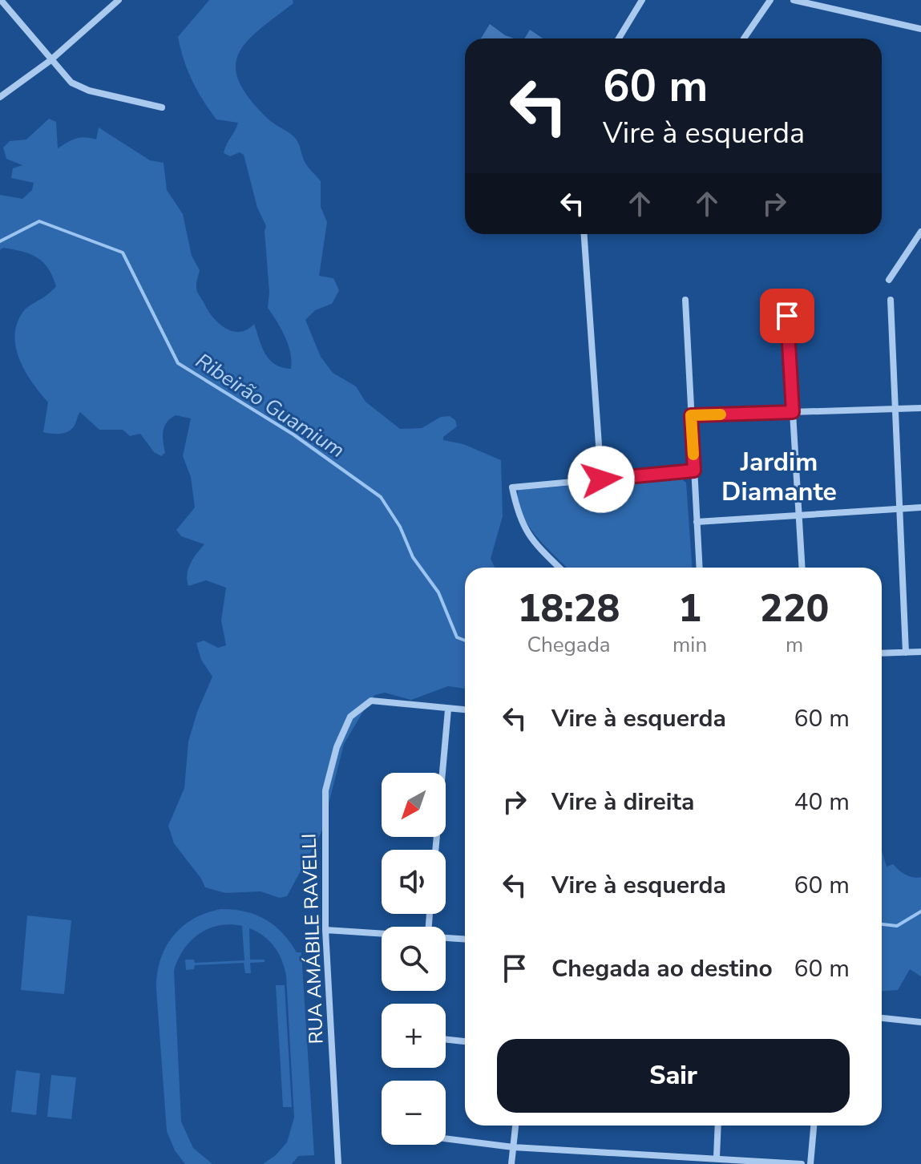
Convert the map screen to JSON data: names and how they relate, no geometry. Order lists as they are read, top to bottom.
{
  "streets": {
    "street": ["RUA AMÁBILE RAVELLI"]
  },
  "districts": ["Jardim Diamante"],
  "water": ["Ribeirão Guamium"],
  "north": "bottom left",
  "page": {
    "turn": ["60 m", "Vire à esquerda"],
    "eta": [
      "18:28",
      "Chegada",
      "1",
      "min",
      "220",
      "m"
    ],
    "list": [
      {
        "name": "Vire à esquerda",
        "value": "60 m"
      },
      {
        "name": "Vire à direita",
        "value": "40 m"
      },
      {
        "name": "Vire à esquerda",
        "value": "60 m"
      },
      {
        "name": "Chegada ao destino",
        "value": "60 m"
      }
    ],
    "map_buttons": ["+", "−"],
    "buttons": "Sair"
  }
}
